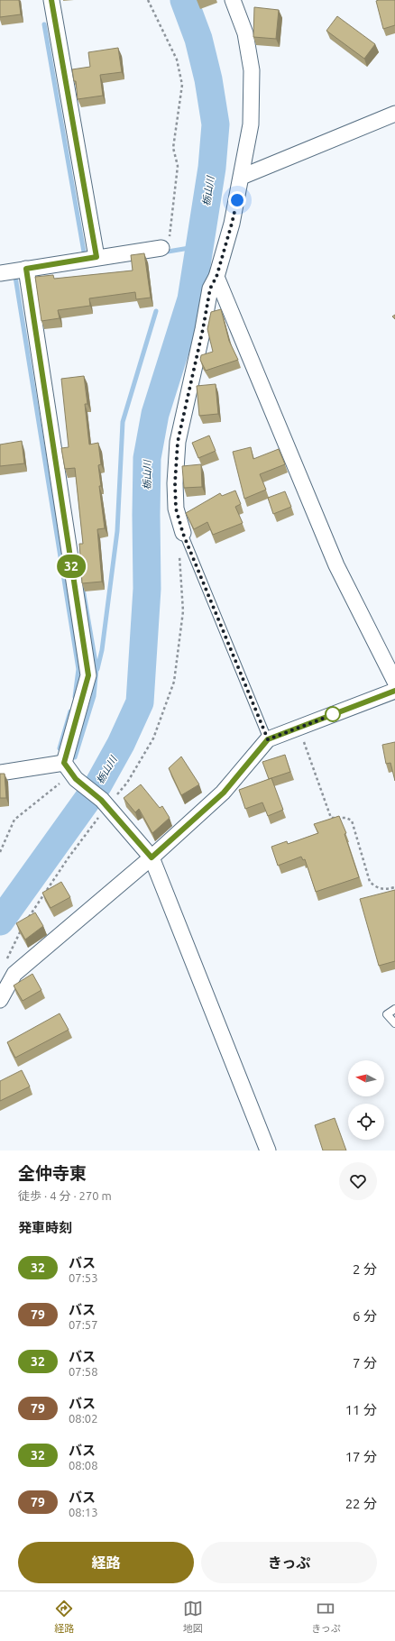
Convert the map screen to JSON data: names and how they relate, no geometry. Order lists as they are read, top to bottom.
{
  "water": ["栃山川"],
  "lines": ["bus line 32"],
  "north": "left",
  "page": {
    "on_map": "32",
    "heading": [
      ["全仲寺東", "徒歩 · 4 分 · 270 m"],
      "発車時刻"
    ],
    "list": [
      {
        "mark": "32",
        "name": "バス",
        "note": "07:53",
        "value": "2 分"
      },
      {
        "mark": "79",
        "name": "バス",
        "note": "07:57",
        "value": "6 分"
      },
      {
        "mark": "32",
        "name": "バス",
        "note": "07:58",
        "value": "7 分"
      },
      {
        "mark": "79",
        "name": "バス",
        "note": "08:02",
        "value": "11 分"
      },
      {
        "mark": "32",
        "name": "バス",
        "note": "08:08",
        "value": "17 分"
      },
      {
        "mark": "79",
        "name": "バス",
        "note": "08:13",
        "value": "22 分"
      }
    ],
    "buttons": ["経路", "きっぷ"],
    "tabs": ["経路", "地図", "きっぷ"]
  }
}
